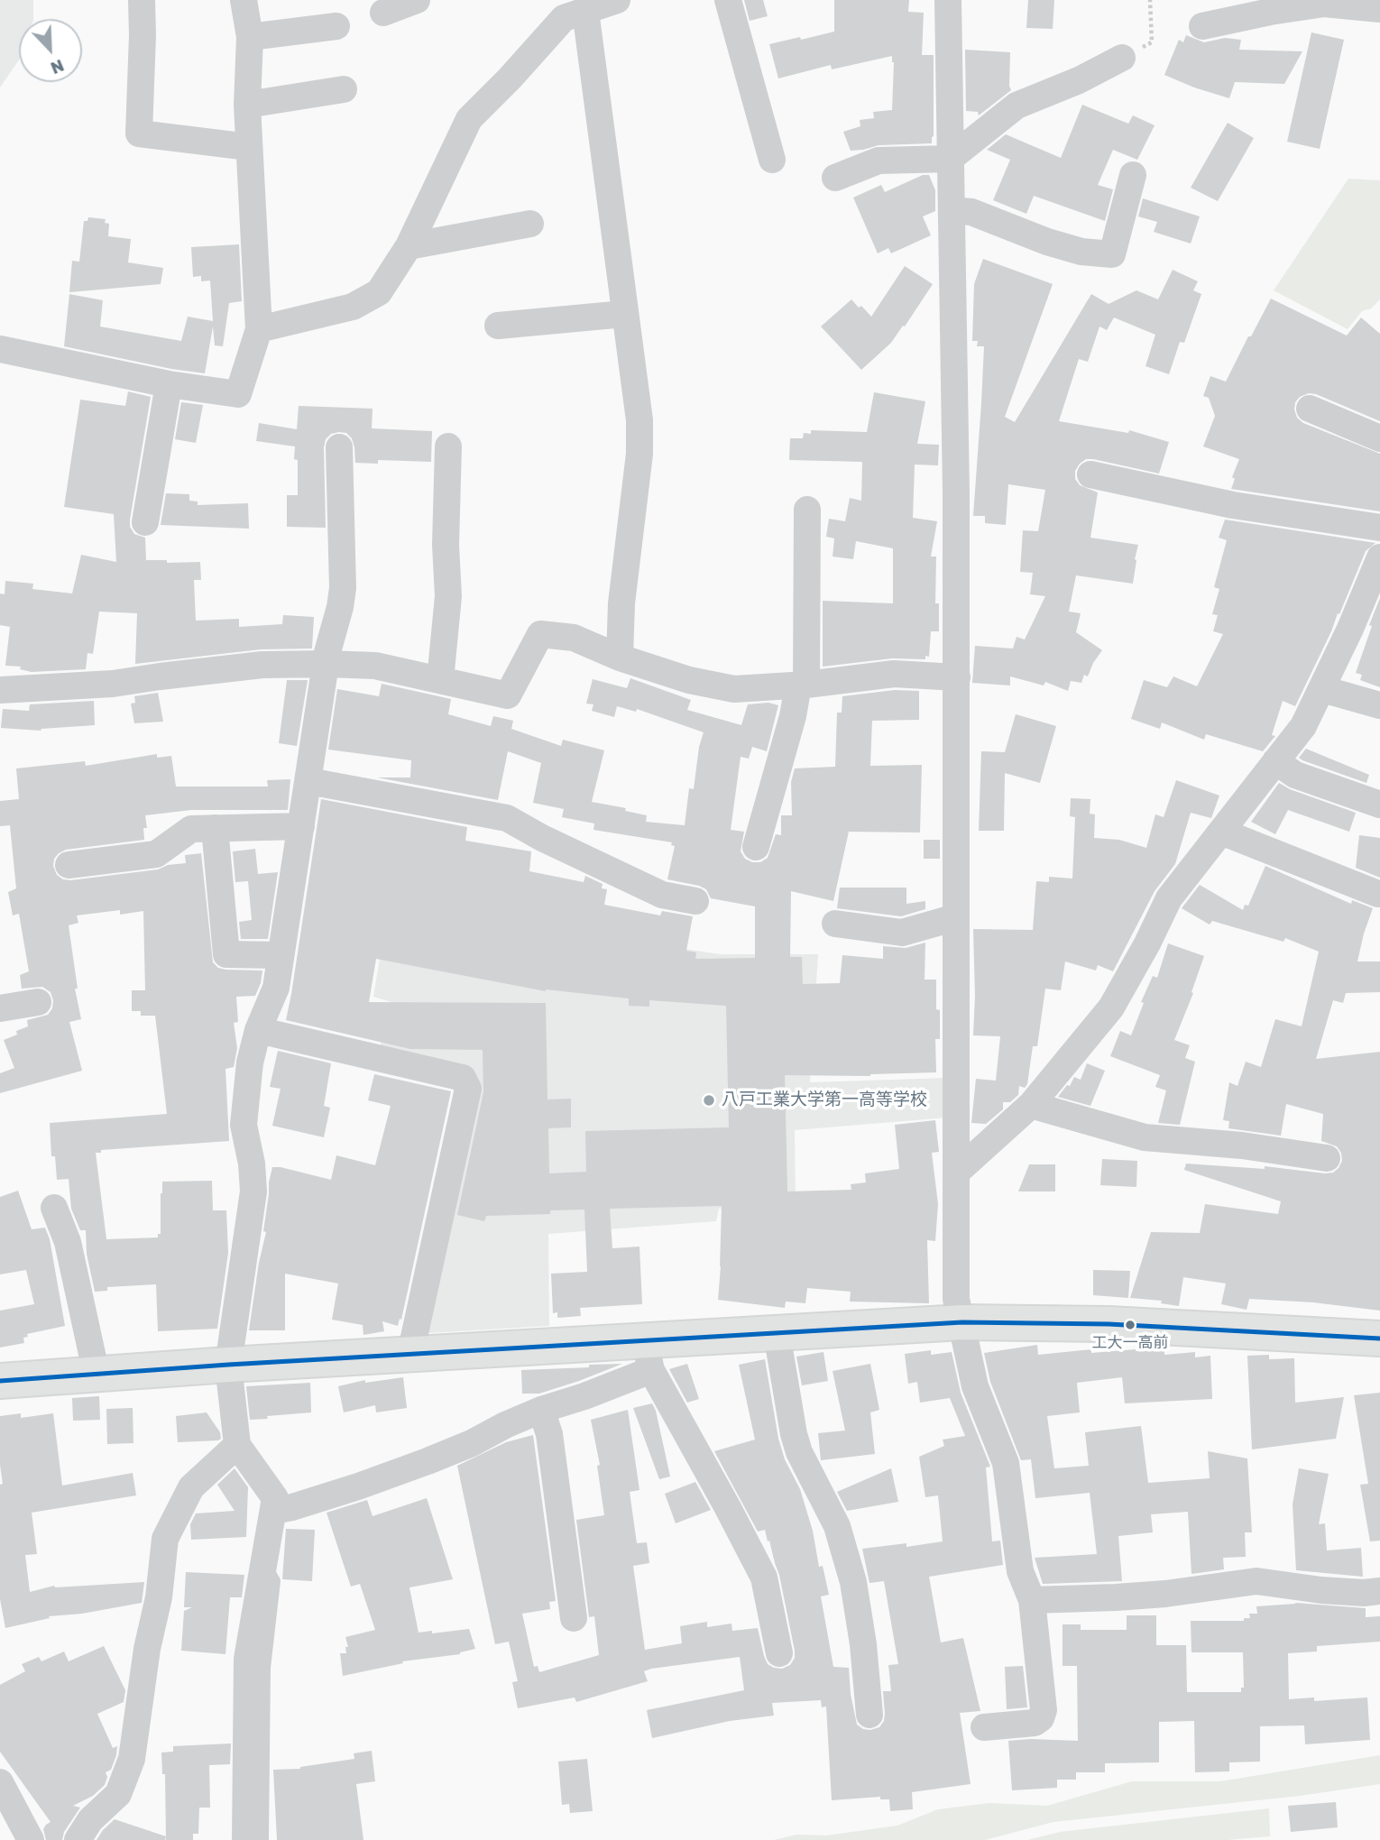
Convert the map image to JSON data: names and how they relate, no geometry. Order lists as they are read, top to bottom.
{
  "places": ["八戸工業大学第一高等学校", "工大一高前"],
  "north": "bottom right"
}
